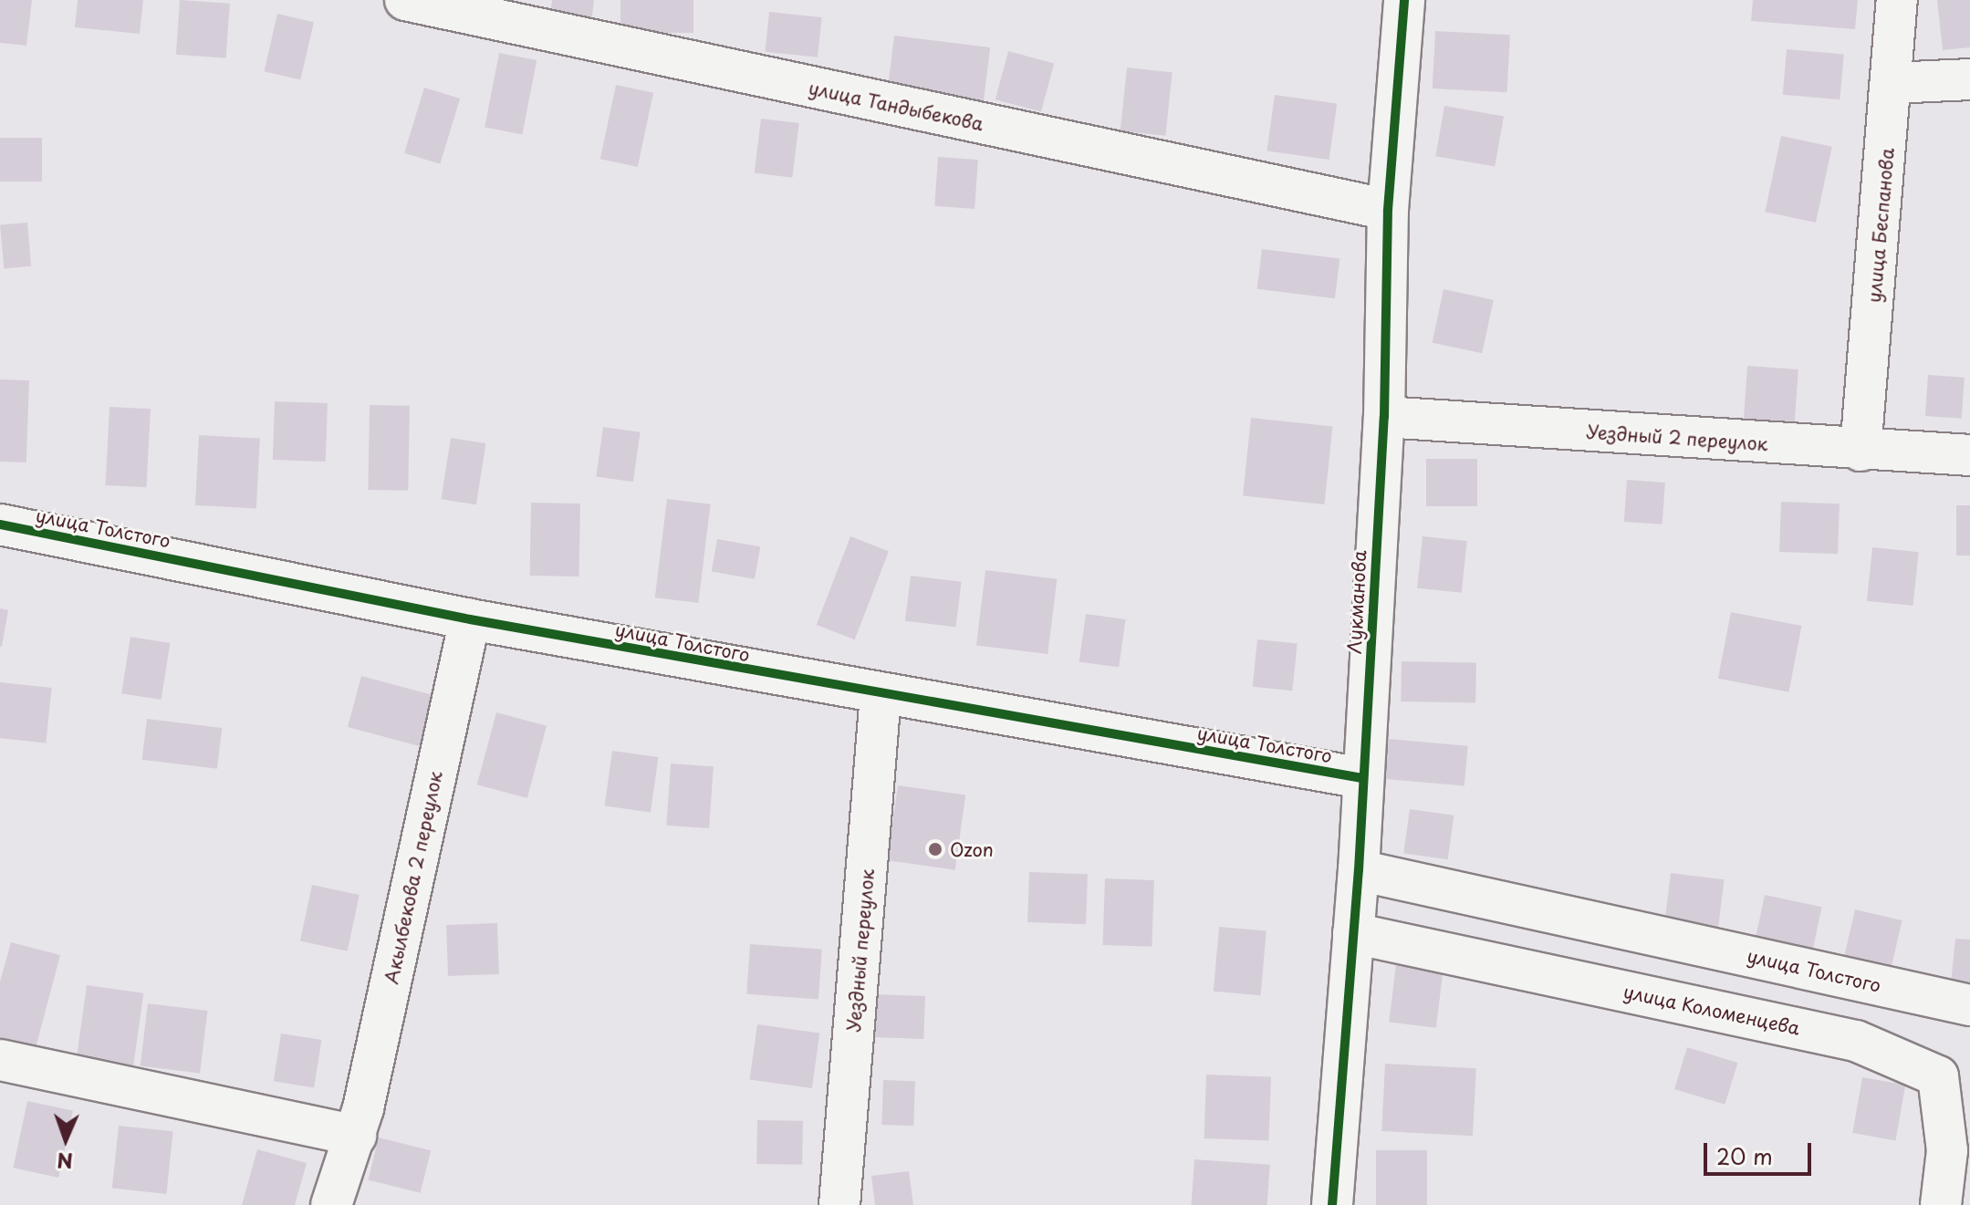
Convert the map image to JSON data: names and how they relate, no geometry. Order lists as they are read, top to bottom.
{
  "streets": {
    "street": [
      "улица Тандыбекова",
      "улица Беспанова",
      "Уездный 2 переулок",
      "улица Толстого",
      "Лукманова",
      "Акылбекова 2 переулок",
      "Уездный переулок",
      "улица Коломенцева"
    ]
  },
  "crossings": [
    ["улица Тандыбекова", "Лукманова"],
    ["улица Беспанова", "Уездный 2 переулок"],
    ["Уездный 2 переулок", "Лукманова"],
    ["улица Толстого", "Лукманова"],
    ["улица Толстого", "Акылбекова 2 переулок"],
    ["улица Толстого", "Уездный переулок"],
    ["Лукманова", "улица Коломенцева"]
  ],
  "places": ["Ozon"],
  "scale_bar": "20 m",
  "north": "bottom"
}
